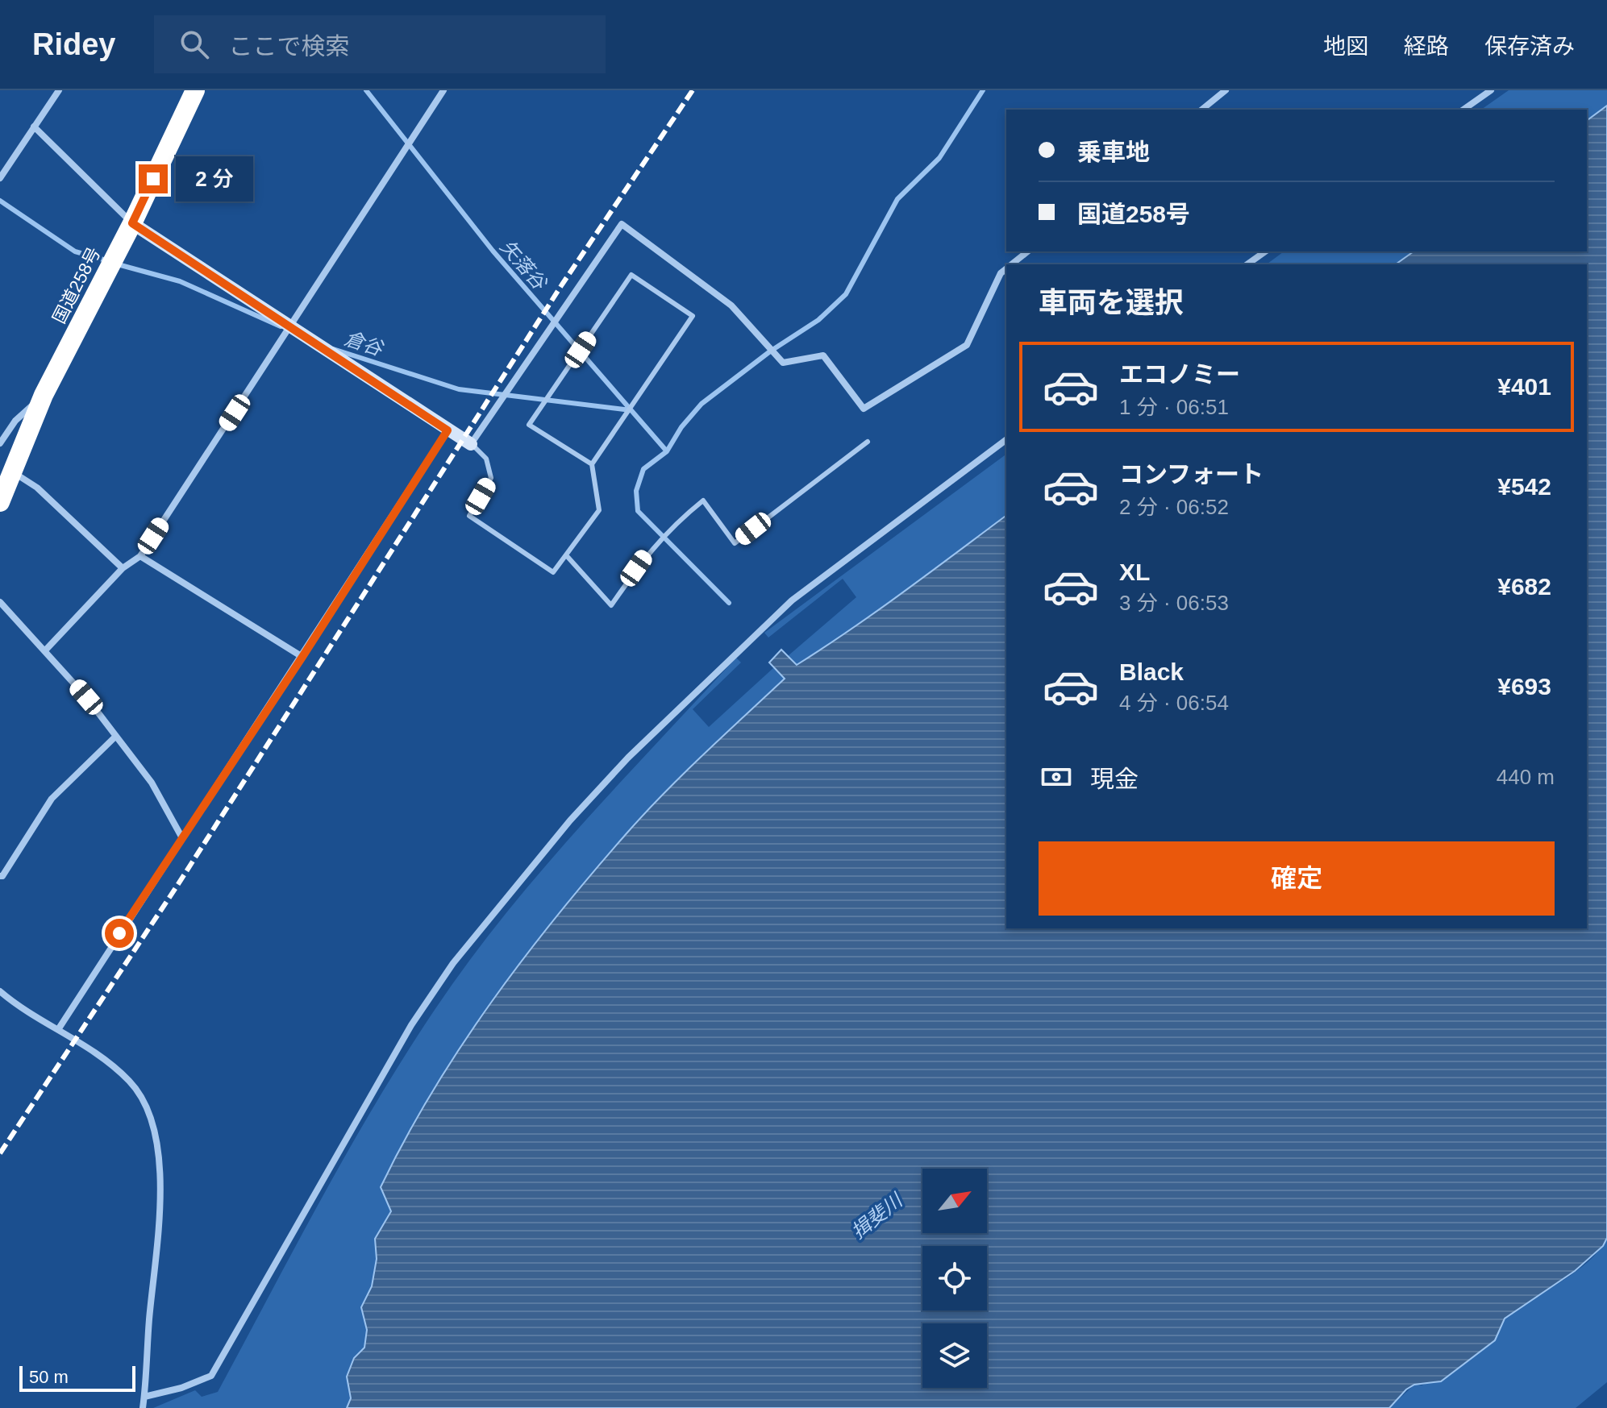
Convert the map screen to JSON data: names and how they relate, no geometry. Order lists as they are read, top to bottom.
{
  "streets": {
    "highway": ["国道258号"]
  },
  "water": ["矢落谷", "倉谷", "揖斐川"],
  "scale_bar": "50 m",
  "north": "top right",
  "page": {
    "header": "Ridey",
    "search": "ここで検索",
    "nav": ["地図", "経路", "保存済み"],
    "banner": ["乗車地", "国道258号"],
    "bubble": "2 分",
    "heading": "車両を選択",
    "list": [
      {
        "name": "エコノミー",
        "note": "1 分 · 06:51",
        "value": "¥401"
      },
      {
        "name": "コンフォート",
        "note": "2 分 · 06:52",
        "value": "¥542"
      },
      {
        "name": "XL",
        "note": "3 分 · 06:53",
        "value": "¥682"
      },
      {
        "name": "Black",
        "note": "4 分 · 06:54",
        "value": "¥693"
      }
    ],
    "pay": ["現金", "440 m"],
    "buttons": "確定",
    "scale": "50 m"
  }
}
